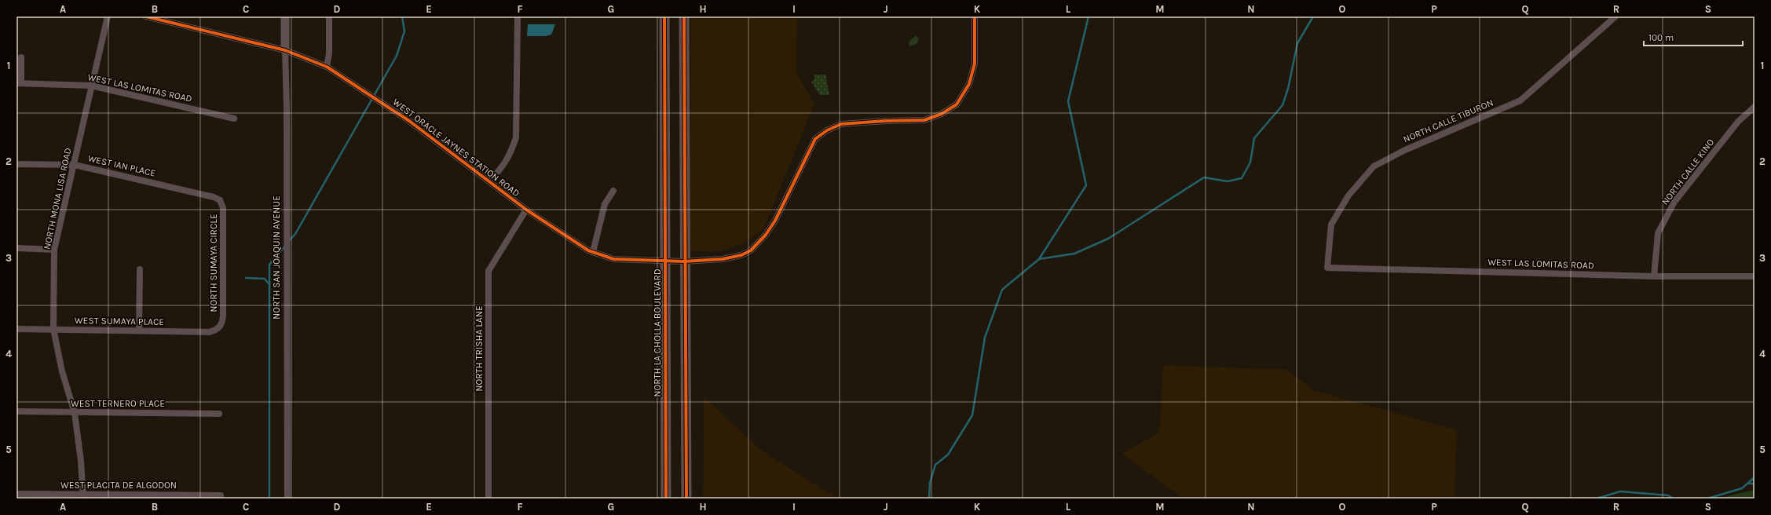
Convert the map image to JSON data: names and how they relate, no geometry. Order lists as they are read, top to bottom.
{
  "streets": {
    "main road": ["NORTH LA CHOLLA BOULEVARD"],
    "street": [
      "WEST LAS LOMITAS ROAD",
      "NORTH CALLE TIBURON",
      "WEST ORACLE JAYNES STATION ROAD",
      "WEST IAN PLACE",
      "NORTH CALLE KINO",
      "NORTH MONA LISA ROAD",
      "NORTH SAN JOAQUIN AVENUE",
      "NORTH SUMAYA CIRCLE",
      "WEST SUMAYA PLACE",
      "NORTH TRISHA LANE",
      "WEST TERNERO PLACE",
      "WEST PLACITA DE ALGODON"
    ]
  },
  "crossings": [
    ["WEST LAS LOMITAS ROAD", "NORTH CALLE TIBURON"],
    ["WEST LAS LOMITAS ROAD", "NORTH CALLE KINO"],
    ["WEST LAS LOMITAS ROAD", "NORTH MONA LISA ROAD"],
    ["WEST ORACLE JAYNES STATION ROAD", "NORTH SAN JOAQUIN AVENUE"],
    ["WEST ORACLE JAYNES STATION ROAD", "NORTH LA CHOLLA BOULEVARD"],
    ["WEST ORACLE JAYNES STATION ROAD", "NORTH TRISHA LANE"],
    ["WEST IAN PLACE", "NORTH MONA LISA ROAD"],
    ["WEST IAN PLACE", "NORTH SUMAYA CIRCLE"],
    ["NORTH MONA LISA ROAD", "WEST SUMAYA PLACE"],
    ["NORTH MONA LISA ROAD", "WEST TERNERO PLACE"],
    ["NORTH MONA LISA ROAD", "WEST PLACITA DE ALGODON"],
    ["NORTH SUMAYA CIRCLE", "WEST SUMAYA PLACE"]
  ],
  "scale_bar": "100 m",
  "grid": {
    "columns": [
      "A",
      "B",
      "C",
      "D",
      "E",
      "F",
      "G",
      "H",
      "I",
      "J",
      "K",
      "L",
      "M",
      "N",
      "O",
      "P",
      "Q",
      "R",
      "S"
    ],
    "rows": [
      "1",
      "2",
      "3",
      "4",
      "5"
    ]
  }
}
